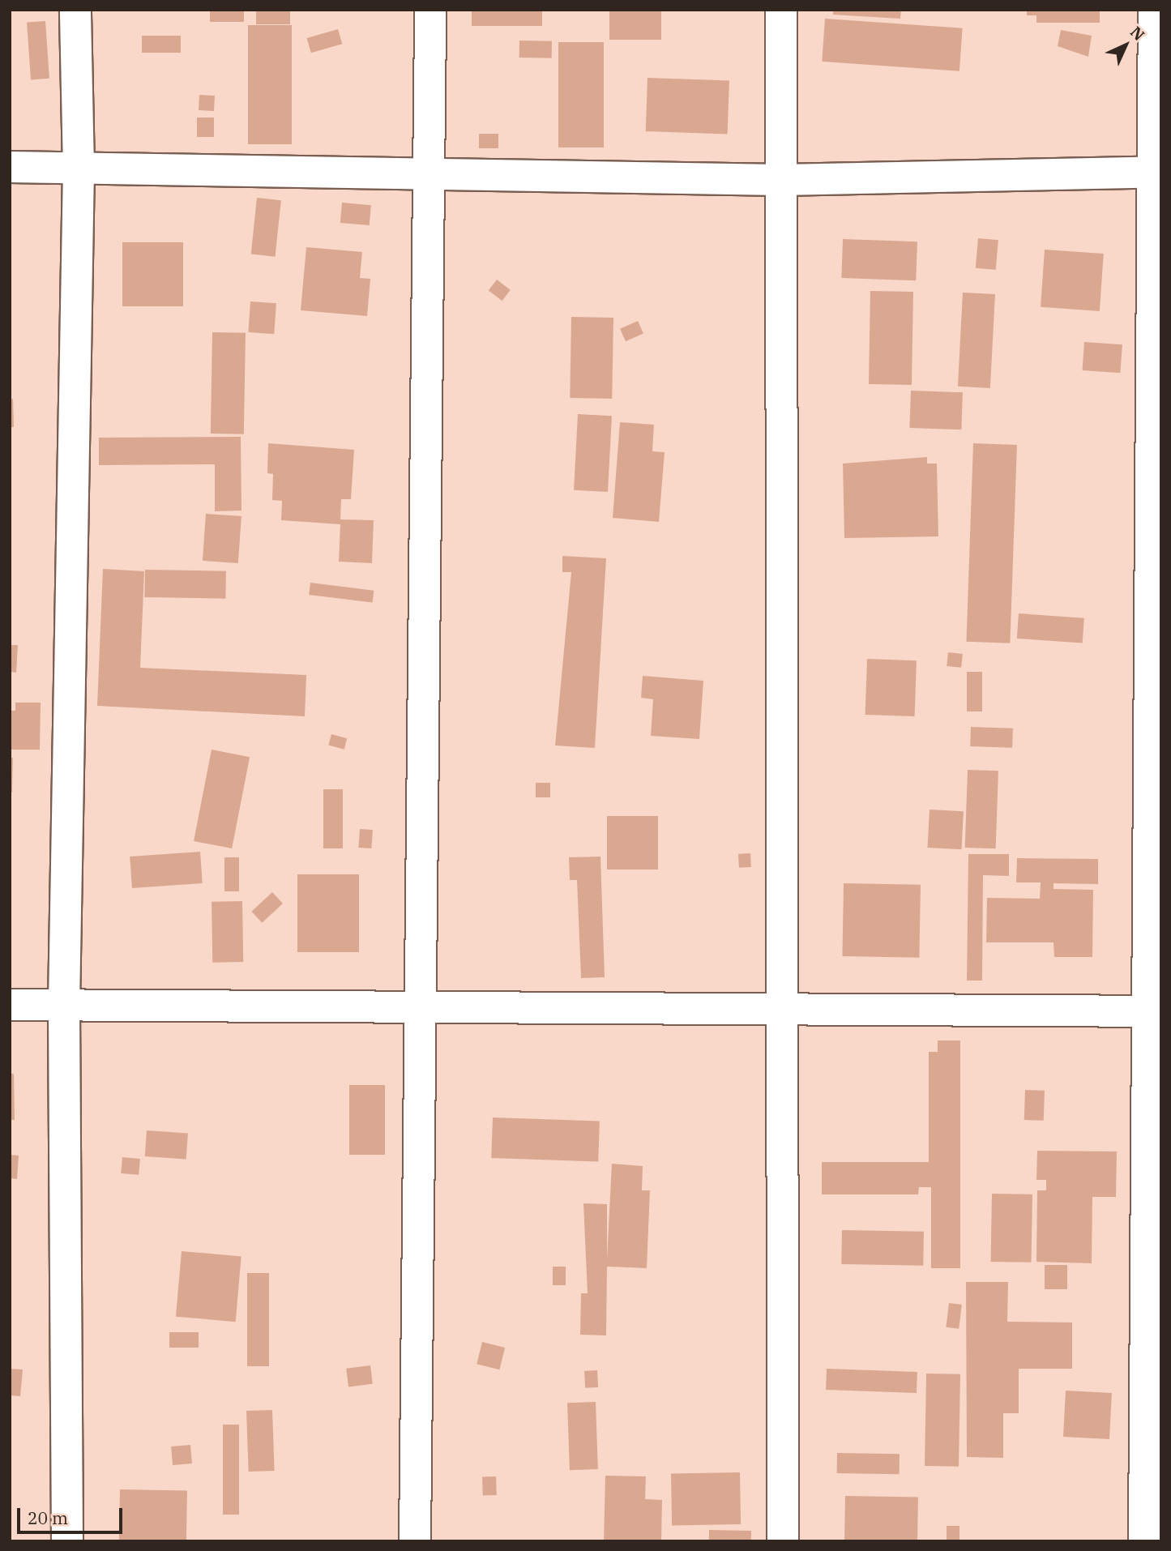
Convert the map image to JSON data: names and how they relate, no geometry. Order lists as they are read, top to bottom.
{
  "scale_bar": "20 m",
  "north": "top right"
}
